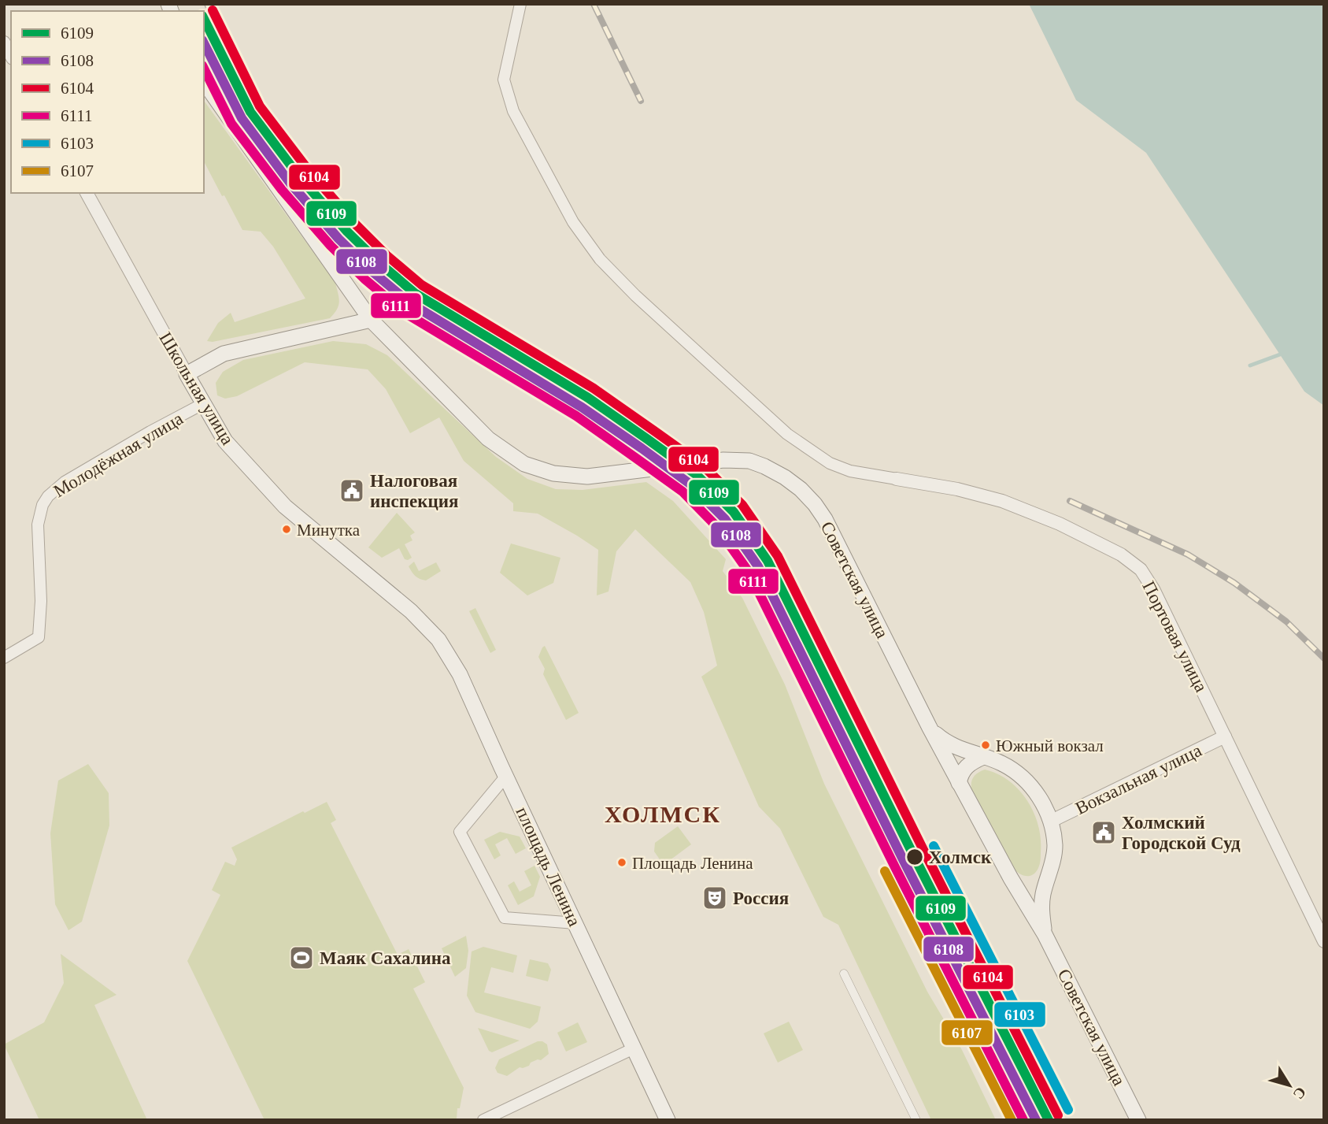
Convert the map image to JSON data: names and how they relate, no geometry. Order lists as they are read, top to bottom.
{
  "streets": {
    "main road": ["Школьная улица", "Советская улица", "площадь Ленина"],
    "street": ["Молодёжная улица", "Портовая улица", "Вокзальная улица"]
  },
  "crossings": [
    ["Школьная улица", "Молодёжная улица"],
    ["Школьная улица", "площадь Ленина"],
    ["Советская улица", "Вокзальная улица"],
    ["Портовая улица", "Вокзальная улица"]
  ],
  "districts": ["ХОЛМСК"],
  "places": {
    "public building": ["Налоговая инспекция", "Холмский Городской Суд"],
    "other": [
      "Минутка",
      "Южный вокзал",
      "Холмск",
      "Площадь Ленина"
    ],
    "theatre": ["Россия"],
    "sports": ["Маяк Сахалина"]
  },
  "lines": [
    "transit line 6104",
    "transit line 6109",
    "transit line 6108",
    "transit line 6111",
    "transit line 6103",
    "transit line 6107"
  ],
  "legend": [
    "6109",
    "6108",
    "6104",
    "6111",
    "6103",
    "6107"
  ],
  "north": "bottom right"
}
